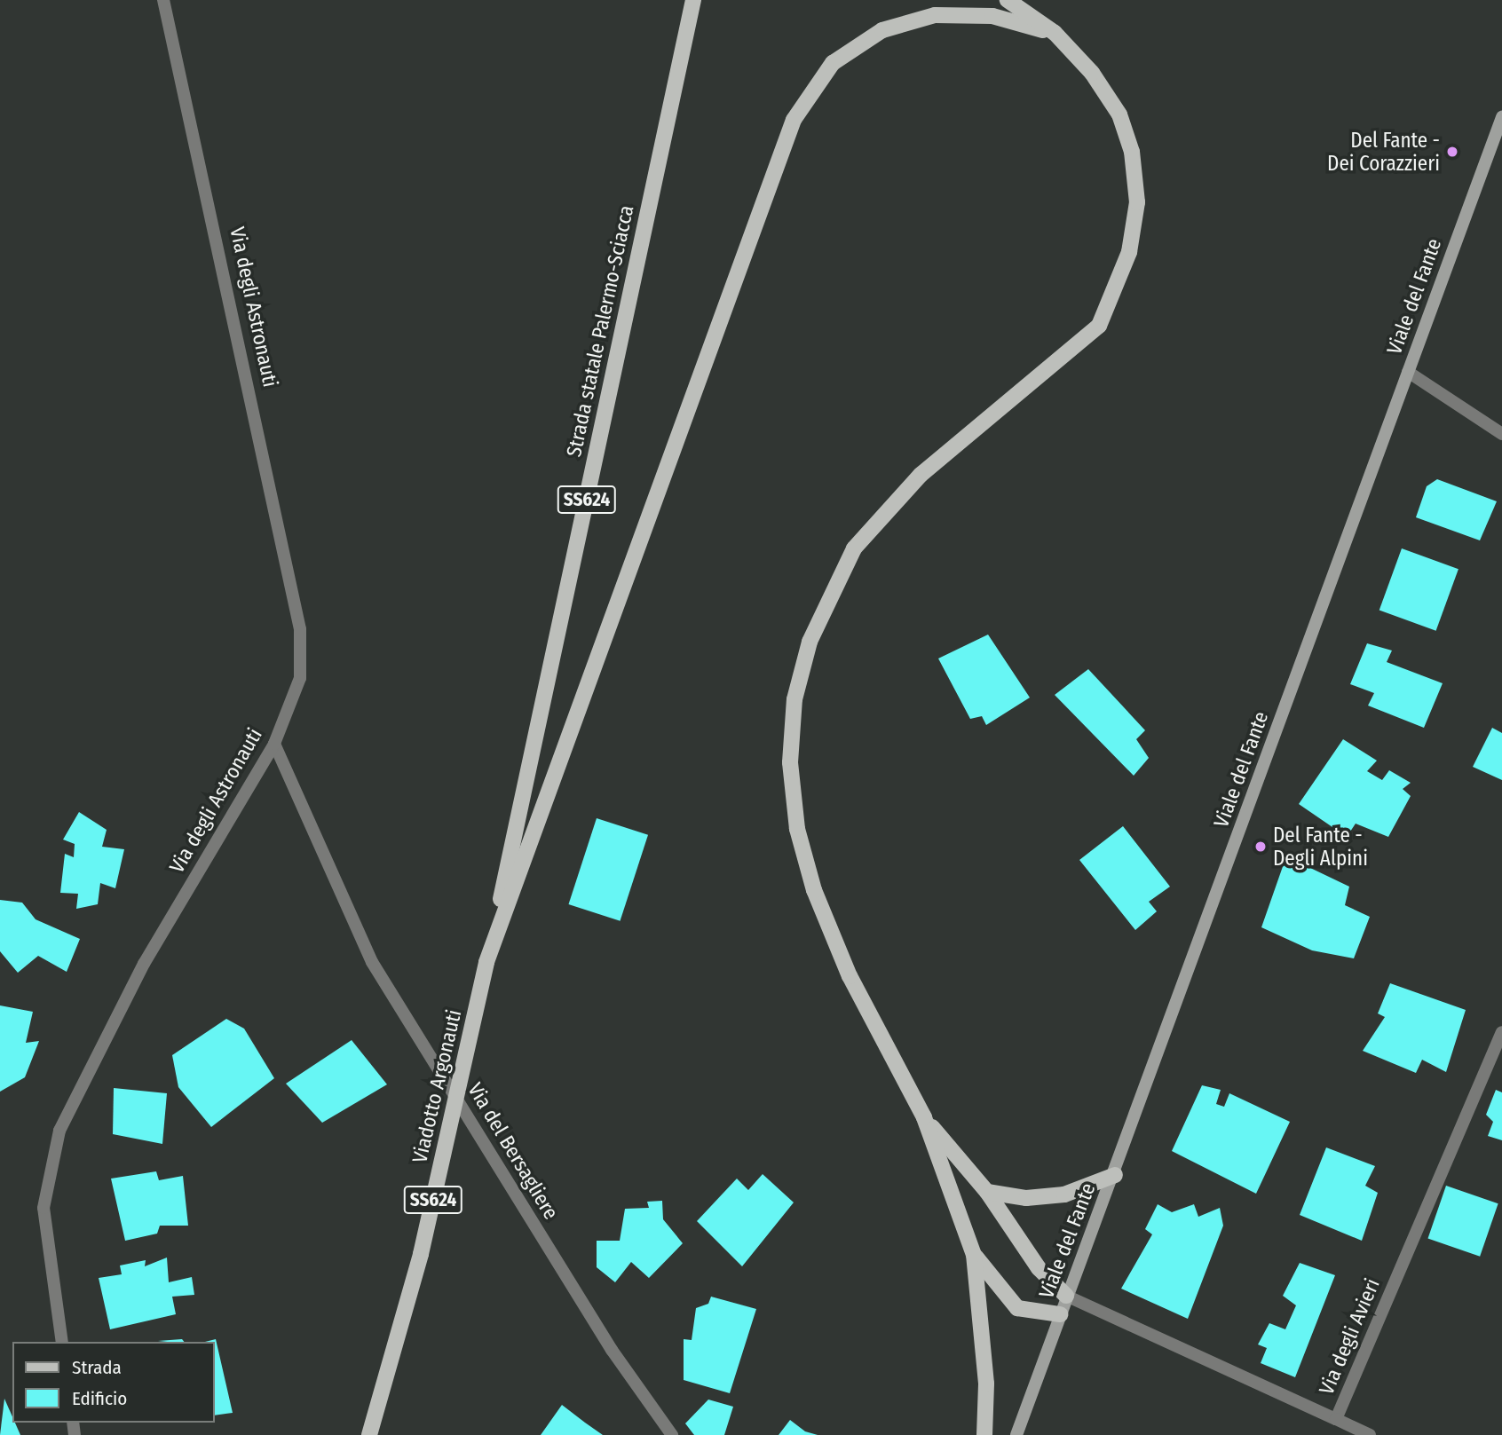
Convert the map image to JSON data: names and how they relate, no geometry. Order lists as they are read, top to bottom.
{
  "streets": {
    "main road": [
      "Viale del Fante",
      "Strada statale Palermo-Sciacca",
      "SS624",
      "Viadotto Argonauti"
    ],
    "street": ["Via degli Astronauti", "Via del Bersagliere", "Via degli Avieri"]
  },
  "crossings": [
    ["Viale del Fante", "Via degli Avieri"],
    ["Via degli Astronauti", "Via del Bersagliere"],
    ["Strada statale Palermo-Sciacca", "Viadotto Argonauti"]
  ],
  "places": ["Del Fante - Dei Corazzieri", "Del Fante - Degli Alpini"],
  "legend": ["Strada", "Edificio"]
}
